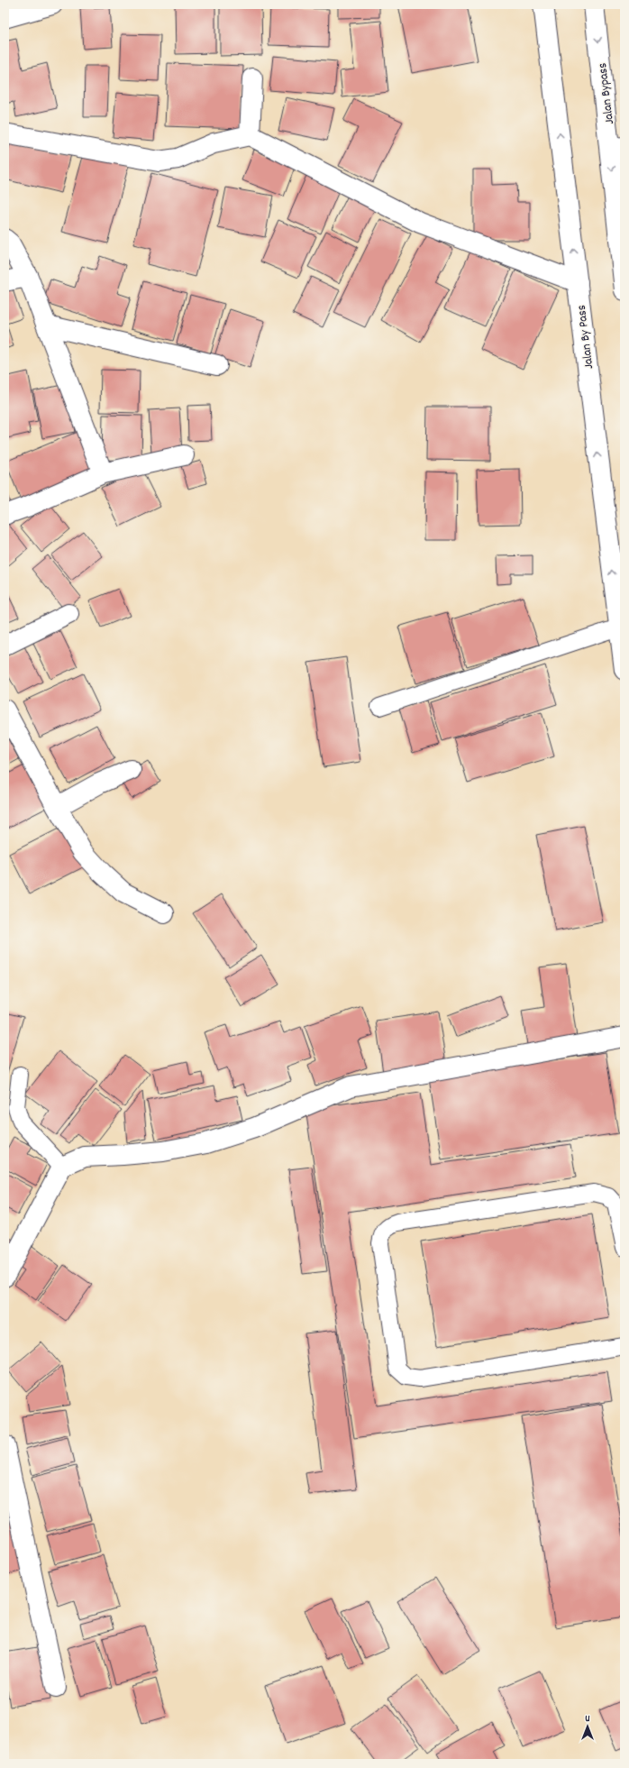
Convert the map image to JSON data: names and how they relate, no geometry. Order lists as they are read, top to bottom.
{
  "streets": {
    "main road": ["Jalan Bypass", "Jalan By Pass"]
  },
  "one_way": ["Jalan Bypass", "Jalan By Pass"],
  "north": "top"
}
